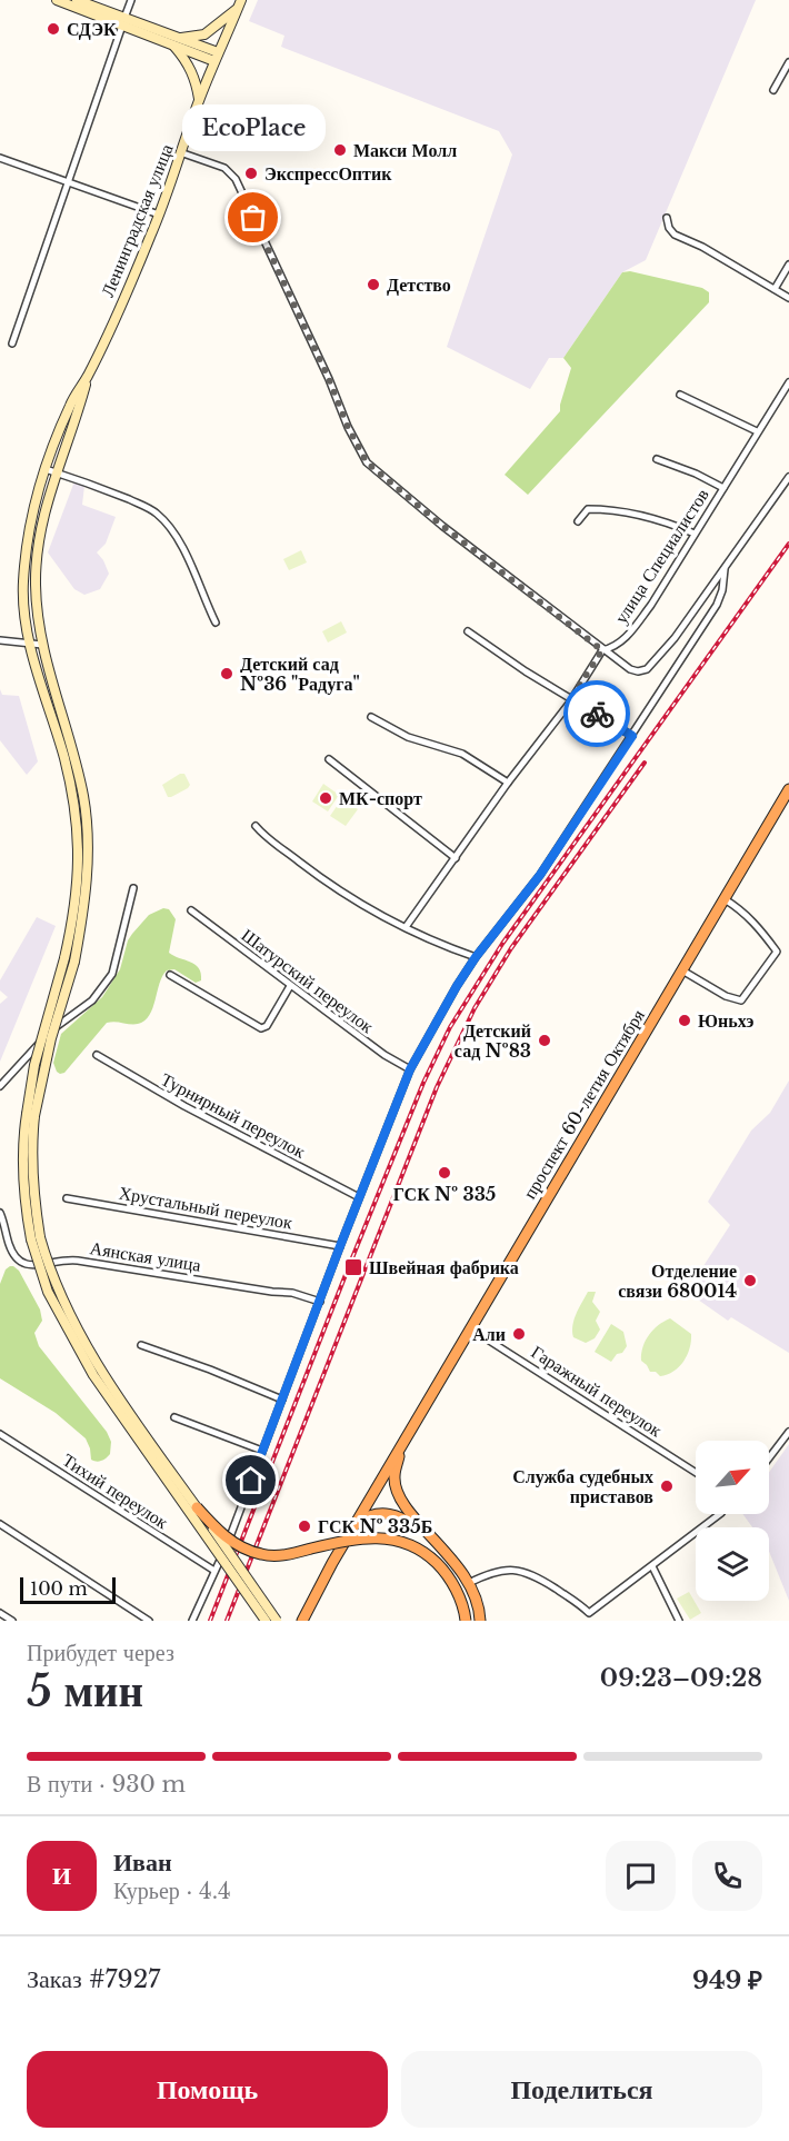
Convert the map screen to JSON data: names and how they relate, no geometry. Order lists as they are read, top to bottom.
{
  "streets": {
    "highway": ["проспект 60-летия Октября"],
    "main road": ["Ленинградская улица"],
    "street": [
      "улица Специалистов",
      "Шатурский переулок",
      "Турнирный переулок",
      "Хрустальный переулок",
      "Аянская улица",
      "Гаражный переулок",
      "Тихий переулок"
    ]
  },
  "crossings": [
    ["проспект 60-летия Октября", "Гаражный переулок"]
  ],
  "places": {
    "other": [
      "СДЭК",
      "Макси Молл",
      "ЭкспрессОптик",
      "EcoPlace",
      "Детство",
      "Детский сад №36 \"Радуга\"",
      "МК-спорт",
      "Юньхэ",
      "Детский сад №83",
      "ГСК № 335",
      "Отделение связи 680014",
      "Али",
      "Служба судебных приставов",
      "ГСК № 335Б"
    ],
    "transit": ["Швейная фабрика"]
  },
  "scale_bar": "100 m",
  "north": "top right",
  "page": {
    "bubble": "EcoPlace",
    "scale": "100 m",
    "heading": ["5 мин", "Прибудет через", "09:23–09:28"],
    "panel": [
      "Иван",
      "Курьер · 4.4",
      "Заказ #7927",
      "949 ₽"
    ],
    "bar": "В пути · 930 m",
    "round": "И",
    "buttons": ["Помощь", "Поделиться"]
  }
}
